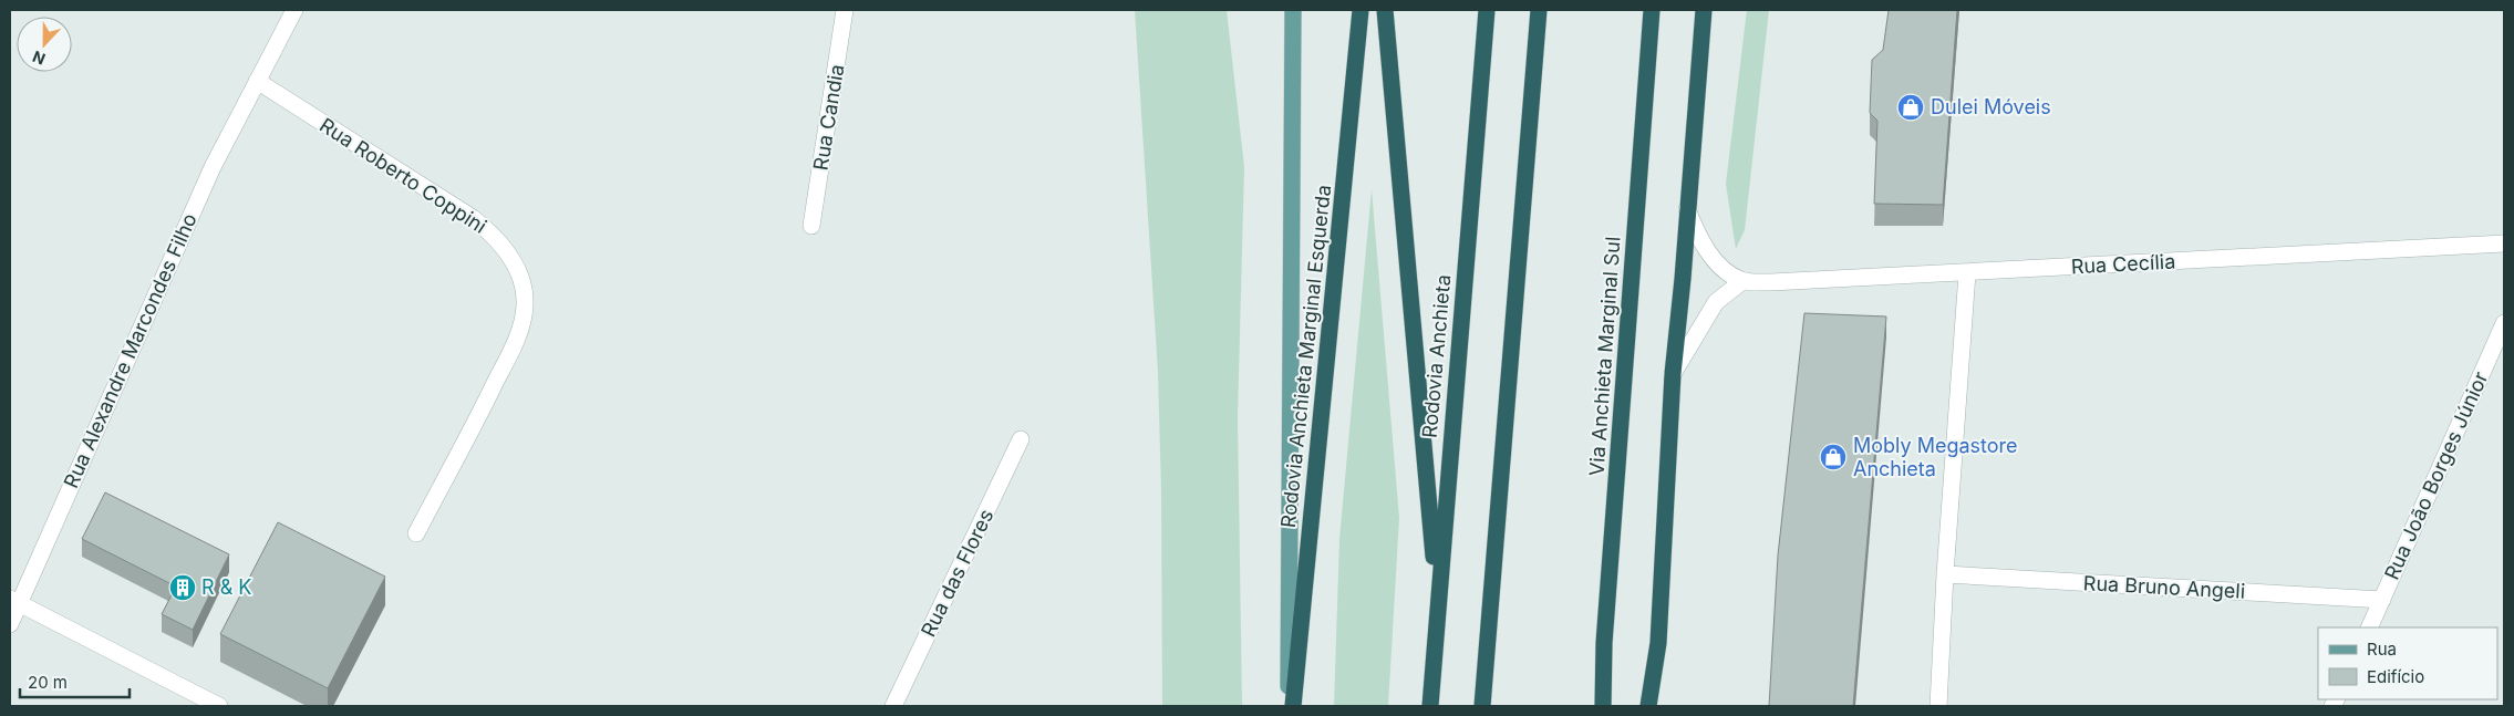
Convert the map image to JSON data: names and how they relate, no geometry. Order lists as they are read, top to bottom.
{
  "streets": {
    "highway": ["Rodovia Anchieta Marginal Esquerda", "Rodovia Anchieta", "Via Anchieta Marginal Sul"],
    "street": [
      "Rua Candia",
      "Rua Roberto Coppini",
      "Rua Cecília",
      "Rua Alexandre Marcondes Filho",
      "Rua João Borges Júnior",
      "Rua das Flores",
      "Rua Bruno Angeli"
    ]
  },
  "crossings": [
    ["Rua Roberto Coppini", "Rua Alexandre Marcondes Filho"],
    ["Rua João Borges Júnior", "Rua Bruno Angeli"]
  ],
  "places": {
    "shop": ["Dulei Móveis", "Mobly Megastore Anchieta"],
    "building": ["R & K"]
  },
  "legend": ["Rua", "Edifício"],
  "scale_bar": "20 m",
  "north": "bottom"
}
